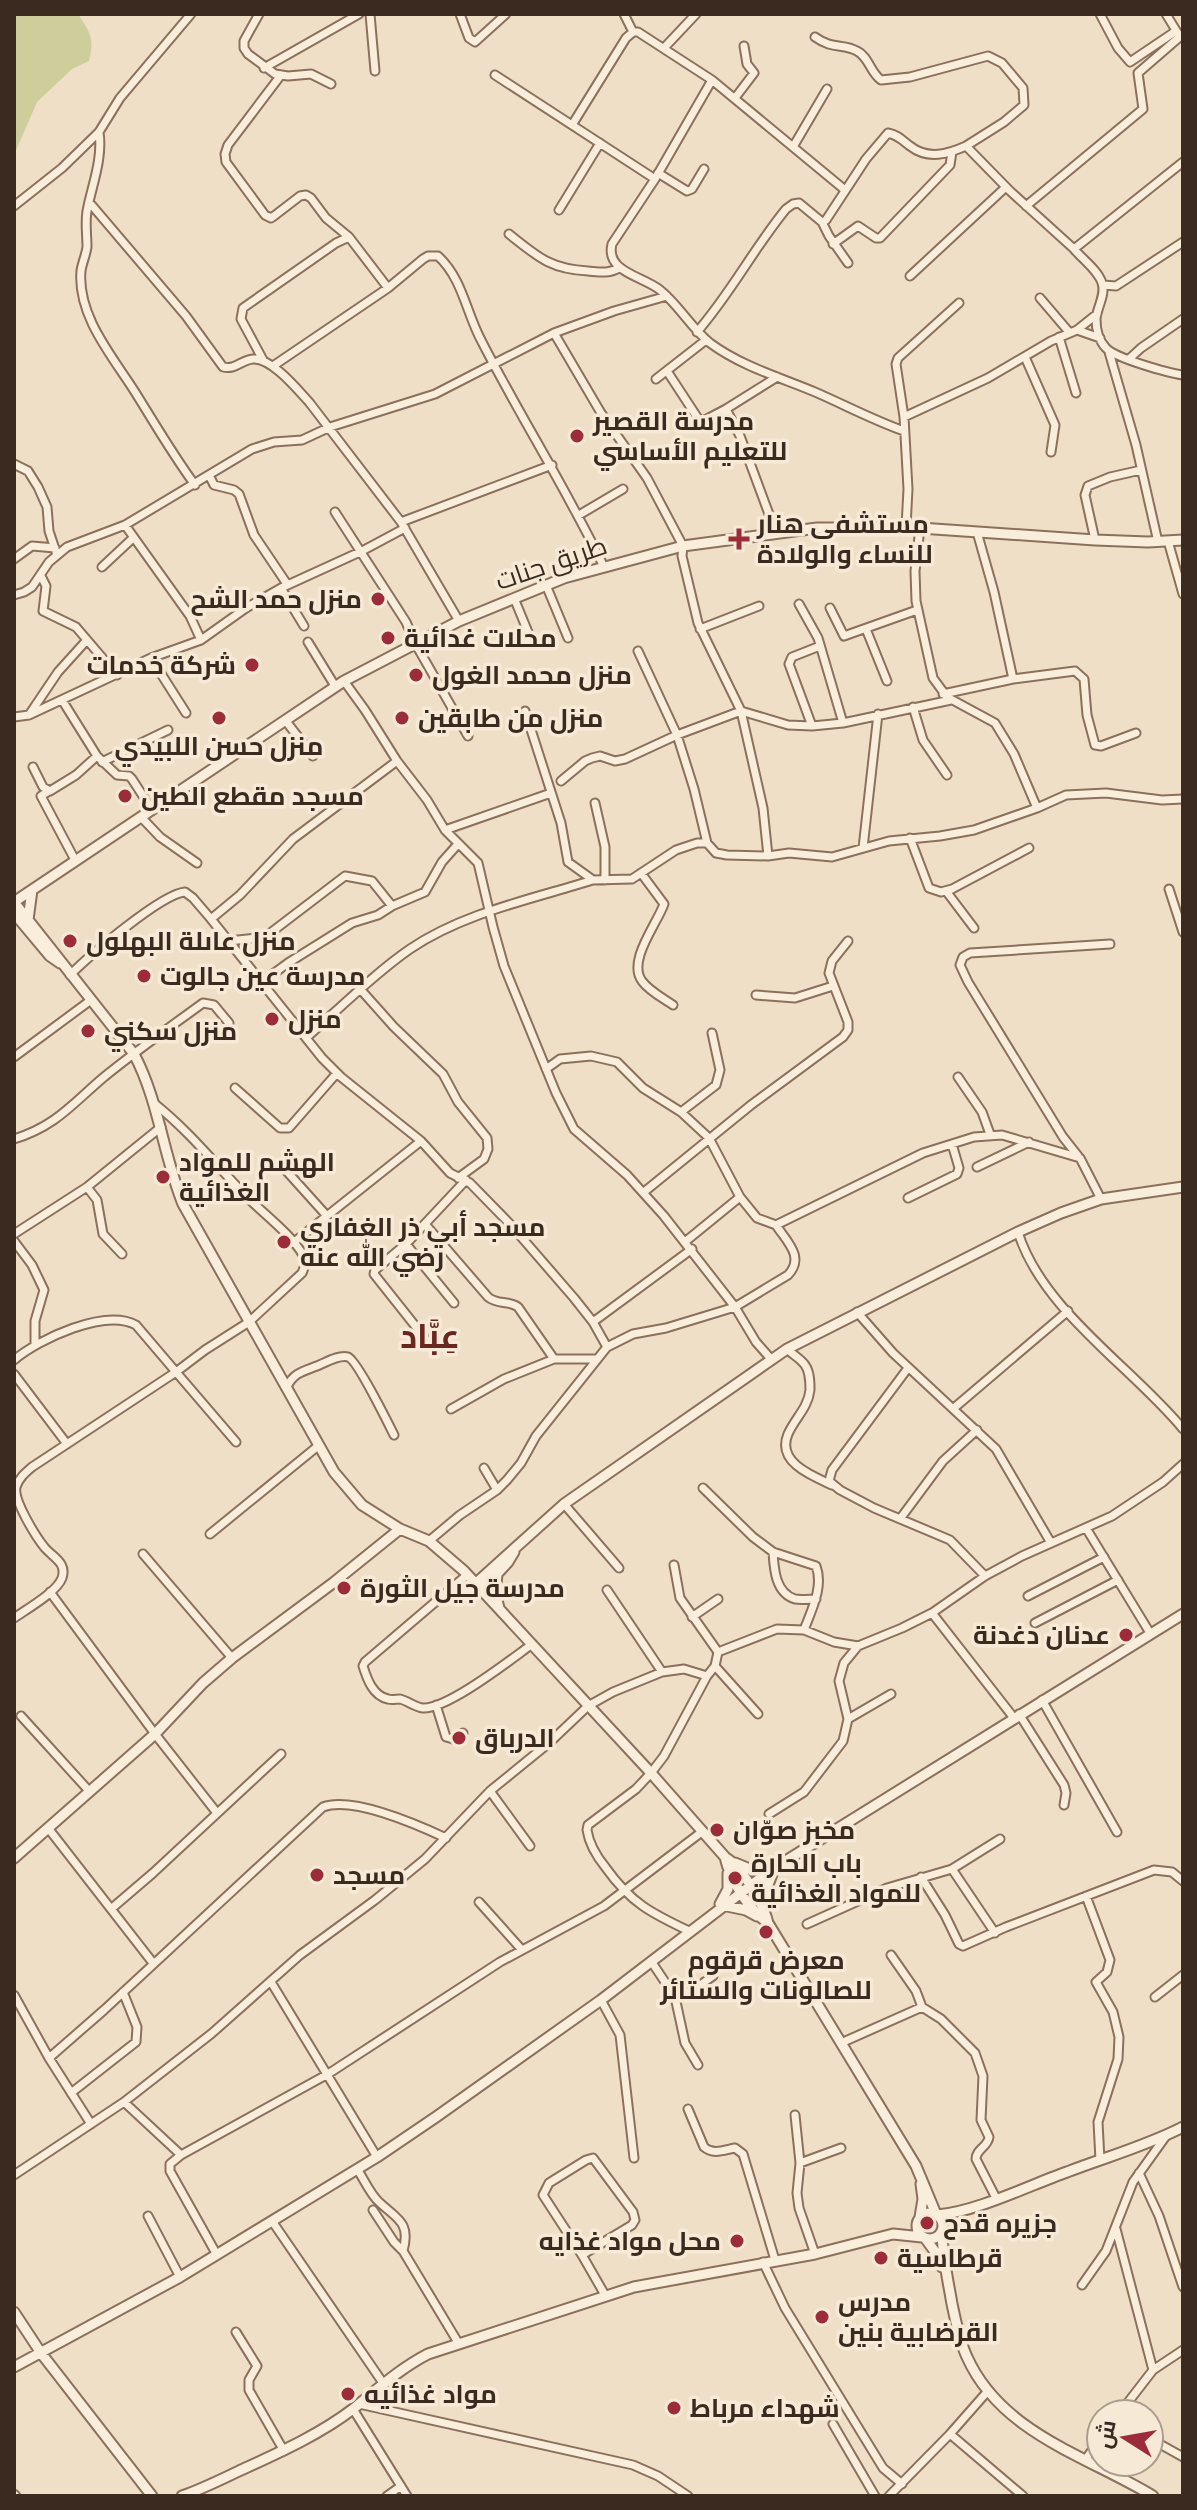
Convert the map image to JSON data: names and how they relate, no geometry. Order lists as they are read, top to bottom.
{
  "streets": {
    "street": ["طريق جنات"]
  },
  "districts": ["عِبَّاد"],
  "places": {
    "other": [
      "مدرسة القصير للتعليم الأساسي",
      "منزل حمد الشح",
      "محلات غدائية",
      "شركة خدمات",
      "منزل محمد الغول",
      "منزل حسن اللبيدي",
      "منزل من طابقين",
      "مسجد مقطع الطين",
      "منزل عاىلة البهلول",
      "مدرسة عين جالوت",
      "منزل",
      "منزل سكني",
      "الهشم للمواد الغذائية",
      "مسجد أبي ذر الغفاري رضي الله عنه",
      "مدرسة جيل الثورة",
      "عدنان دغدنة",
      "الدرباق",
      "مخبز صوّان",
      "مسجد",
      "باب الحارة للمواد الغذائية",
      "معرض قرقوم للصالونات والستائر",
      "جزيره قدح",
      "محل مواد غذايه",
      "قرطاسية",
      "مدرس القرضابية بنين",
      "مواد غذائيه",
      "شهداء مرباط"
    ],
    "health": ["مستشفى هنار للنساء والولادة"]
  },
  "north": "left"
}
